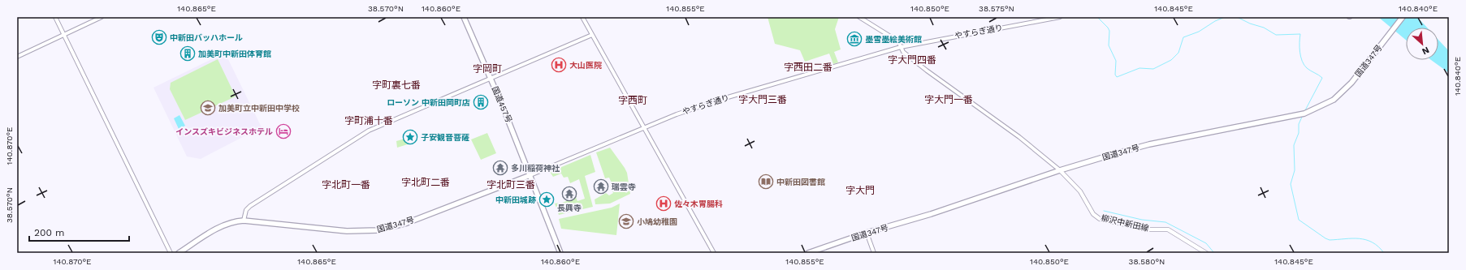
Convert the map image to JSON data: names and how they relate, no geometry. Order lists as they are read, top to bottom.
{
  "streets": {
    "highway": ["国道347号", "国道457号"],
    "main road": ["柳沢中新田線"],
    "street": ["やすらぎ通り"]
  },
  "crossings": [
    ["やすらぎ通り", "国道347号"],
    ["やすらぎ通り", "国道457号"],
    ["国道347号", "国道457号"],
    ["国道347号", "柳沢中新田線"]
  ],
  "districts": [
    "字大門四番",
    "字西田二番",
    "字岡町",
    "字町裏七番",
    "字大門三番",
    "字大門一番",
    "字西町",
    "字町浦十番",
    "字北町二番",
    "字北町一番",
    "字北町三番",
    "字大門"
  ],
  "places": {
    "theatre": ["中新田バッハホール"],
    "museum": ["墨雪墨絵美術館"],
    "building": ["加美町中新田体育館", "ローソン 中新田岡町店"],
    "hospital": ["大山医院", "佐々木胃腸科"],
    "school or university": ["加美町立中新田中学校", "小鳩幼稚園"],
    "hotel": ["インスズキビジネスホテル"],
    "place": ["子安観音菩薩", "中新田城跡"],
    "temple": ["多川稲荷神社", "瑞雲寺", "長興寺"],
    "library": ["中新田図書館"]
  },
  "scale_bar": "200 m",
  "north": "bottom right",
  "coordinates": [
    "140.865°E",
    "38.570°N",
    "140.860°E",
    "140.855°E",
    "140.850°E",
    "38.575°N",
    "140.845°E",
    "140.840°E",
    "140.870°E",
    "38.580°N"
  ]
}
